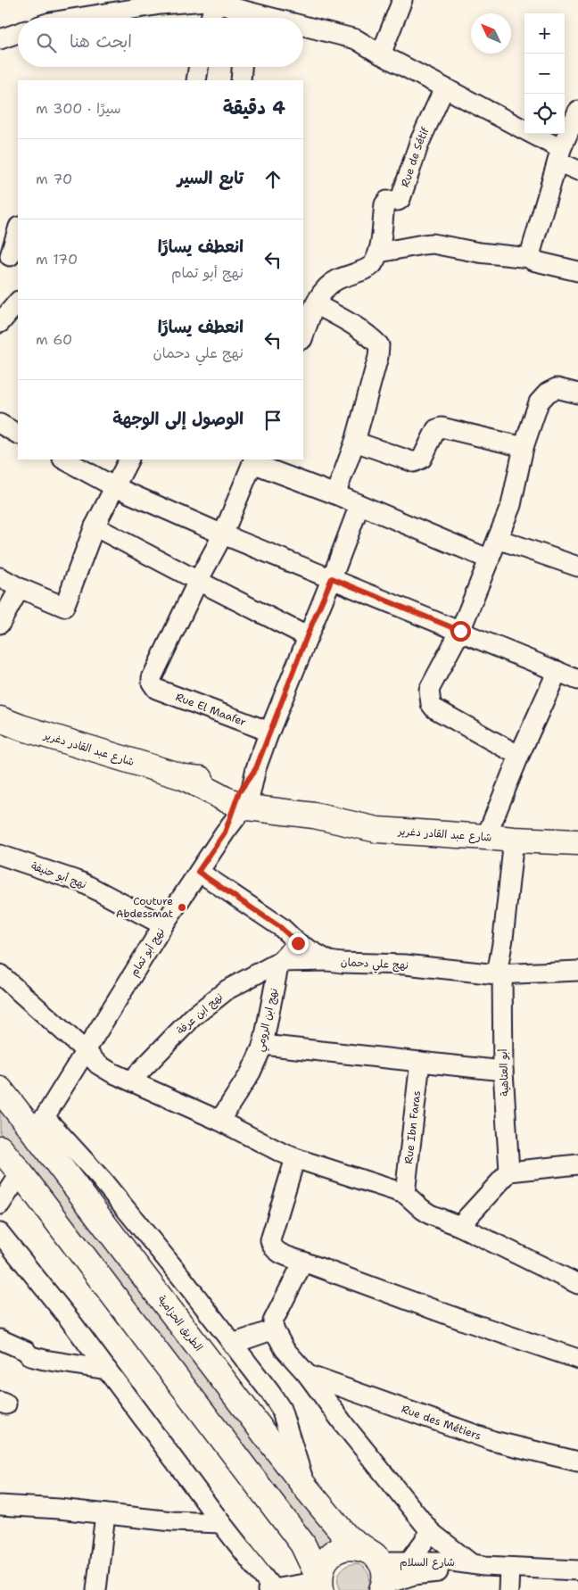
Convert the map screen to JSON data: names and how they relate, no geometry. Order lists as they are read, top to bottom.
{
  "streets": {
    "main road": ["شارع عبد القادر دغرير", "الطريق الحزامية"],
    "street": [
      "Rue de Sétif",
      "Rue El Maafer",
      "نهج أبو حنيفة",
      "نهج أبو تمام",
      "نهج علي دحمان",
      "نهج ابن عرفة",
      "نهج ابن الرومي",
      "أبو العتاهية",
      "Rue Ibn Faras",
      "Rue des Métiers",
      "شارع السلام"
    ]
  },
  "crossings": [
    ["Rue El Maafer", "نهج أبو تمام"],
    ["شارع عبد القادر دغرير", "نهج أبو تمام"],
    ["شارع عبد القادر دغرير", "أبو العتاهية"],
    ["نهج أبو حنيفة", "نهج أبو تمام"],
    ["نهج أبو تمام", "نهج علي دحمان"],
    ["نهج أبو تمام", "الطريق الحزامية"],
    ["نهج علي دحمان", "أبو العتاهية"],
    ["نهج ابن عرفة", "نهج ابن الرومي"],
    ["الطريق الحزامية", "شارع السلام"]
  ],
  "places": ["Couture Abdessmat"],
  "north": "top left",
  "page": {
    "map_buttons": ["+", "−"],
    "search": "ابحث هنا",
    "heading": ["4 دقيقة", "سيرًا · 300 m"],
    "list": [
      ["تابع السير", "70 m"],
      ["انعطف يسارًا", "نهج أبو تمام", "170 m"],
      ["انعطف يسارًا", "نهج علي دحمان", "60 m"],
      "الوصول إلى الوجهة"
    ]
  }
}
